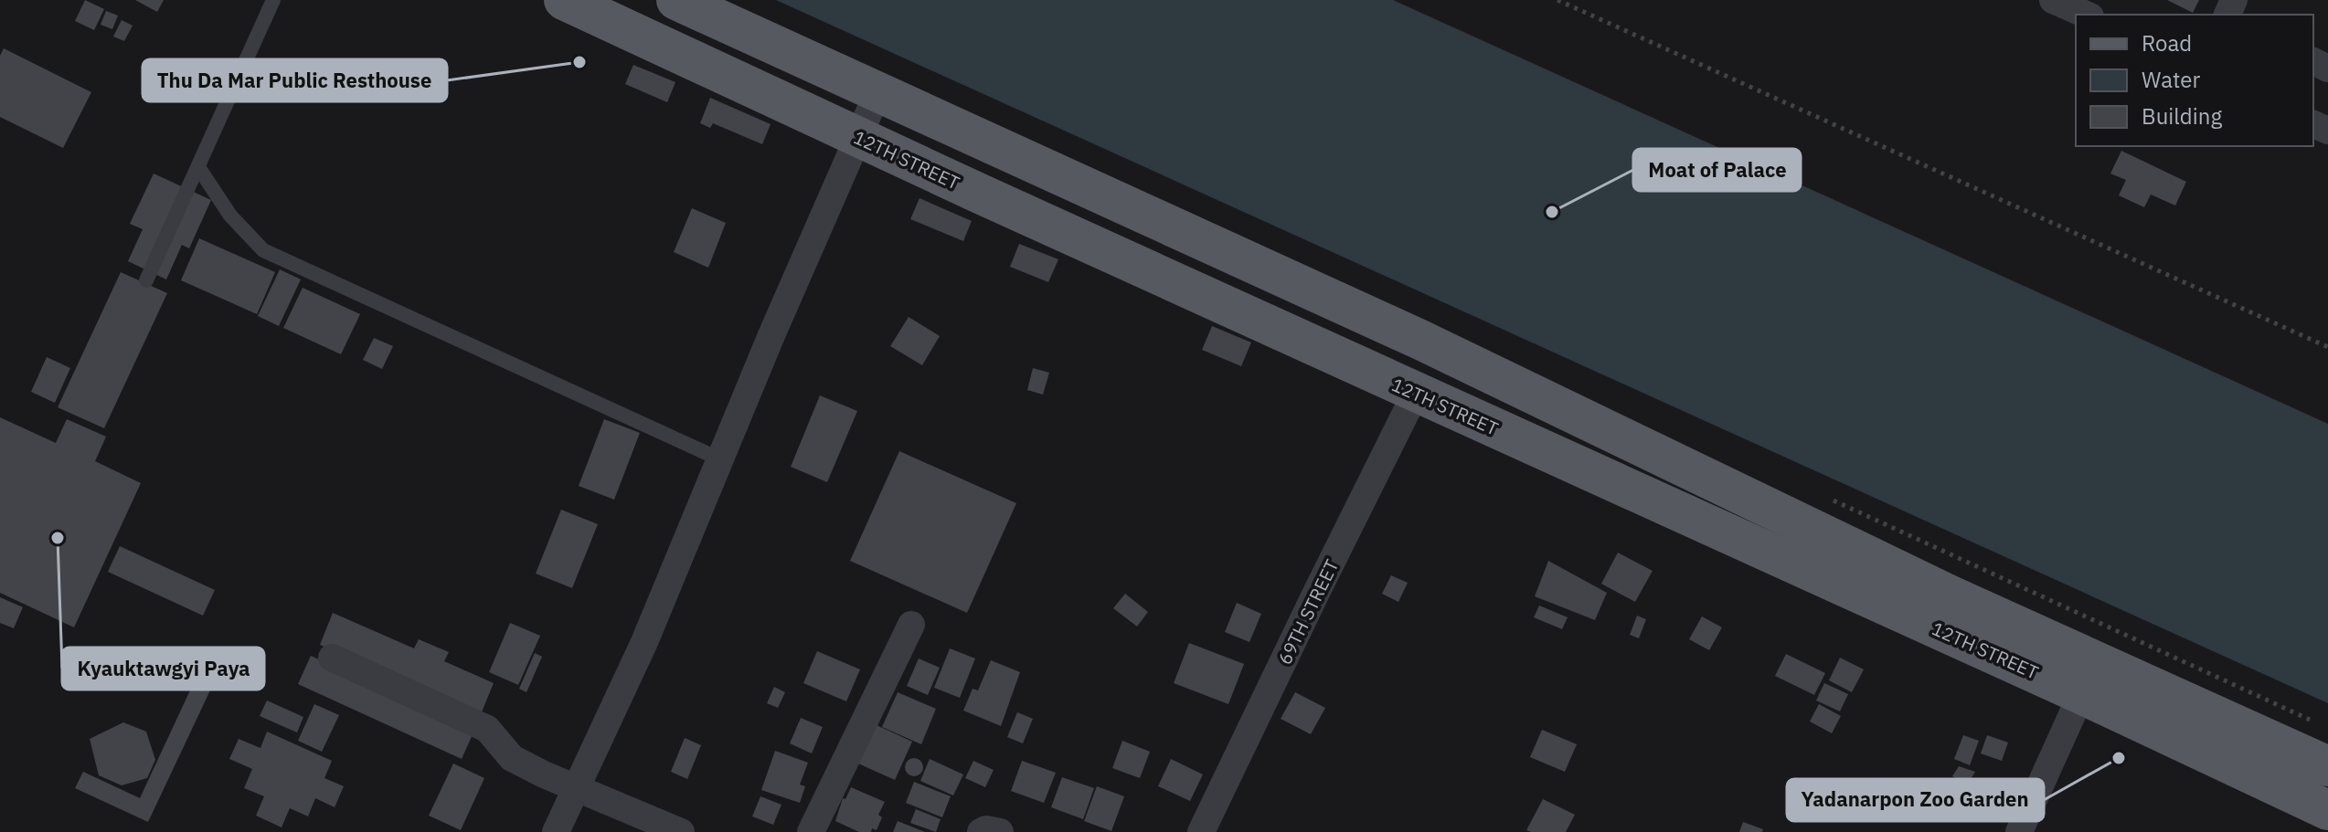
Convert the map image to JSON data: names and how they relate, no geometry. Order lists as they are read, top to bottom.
{
  "streets": {
    "main road": ["12TH STREET"],
    "street": ["69TH STREET"]
  },
  "crossings": [
    ["12TH STREET", "69TH STREET"]
  ],
  "places": [
    "Thu Da Mar Public Resthouse",
    "Moat of Palace",
    "Kyauktawgyi Paya",
    "Yadanarpon Zoo Garden"
  ],
  "legend": ["Road", "Water", "Building"]
}
